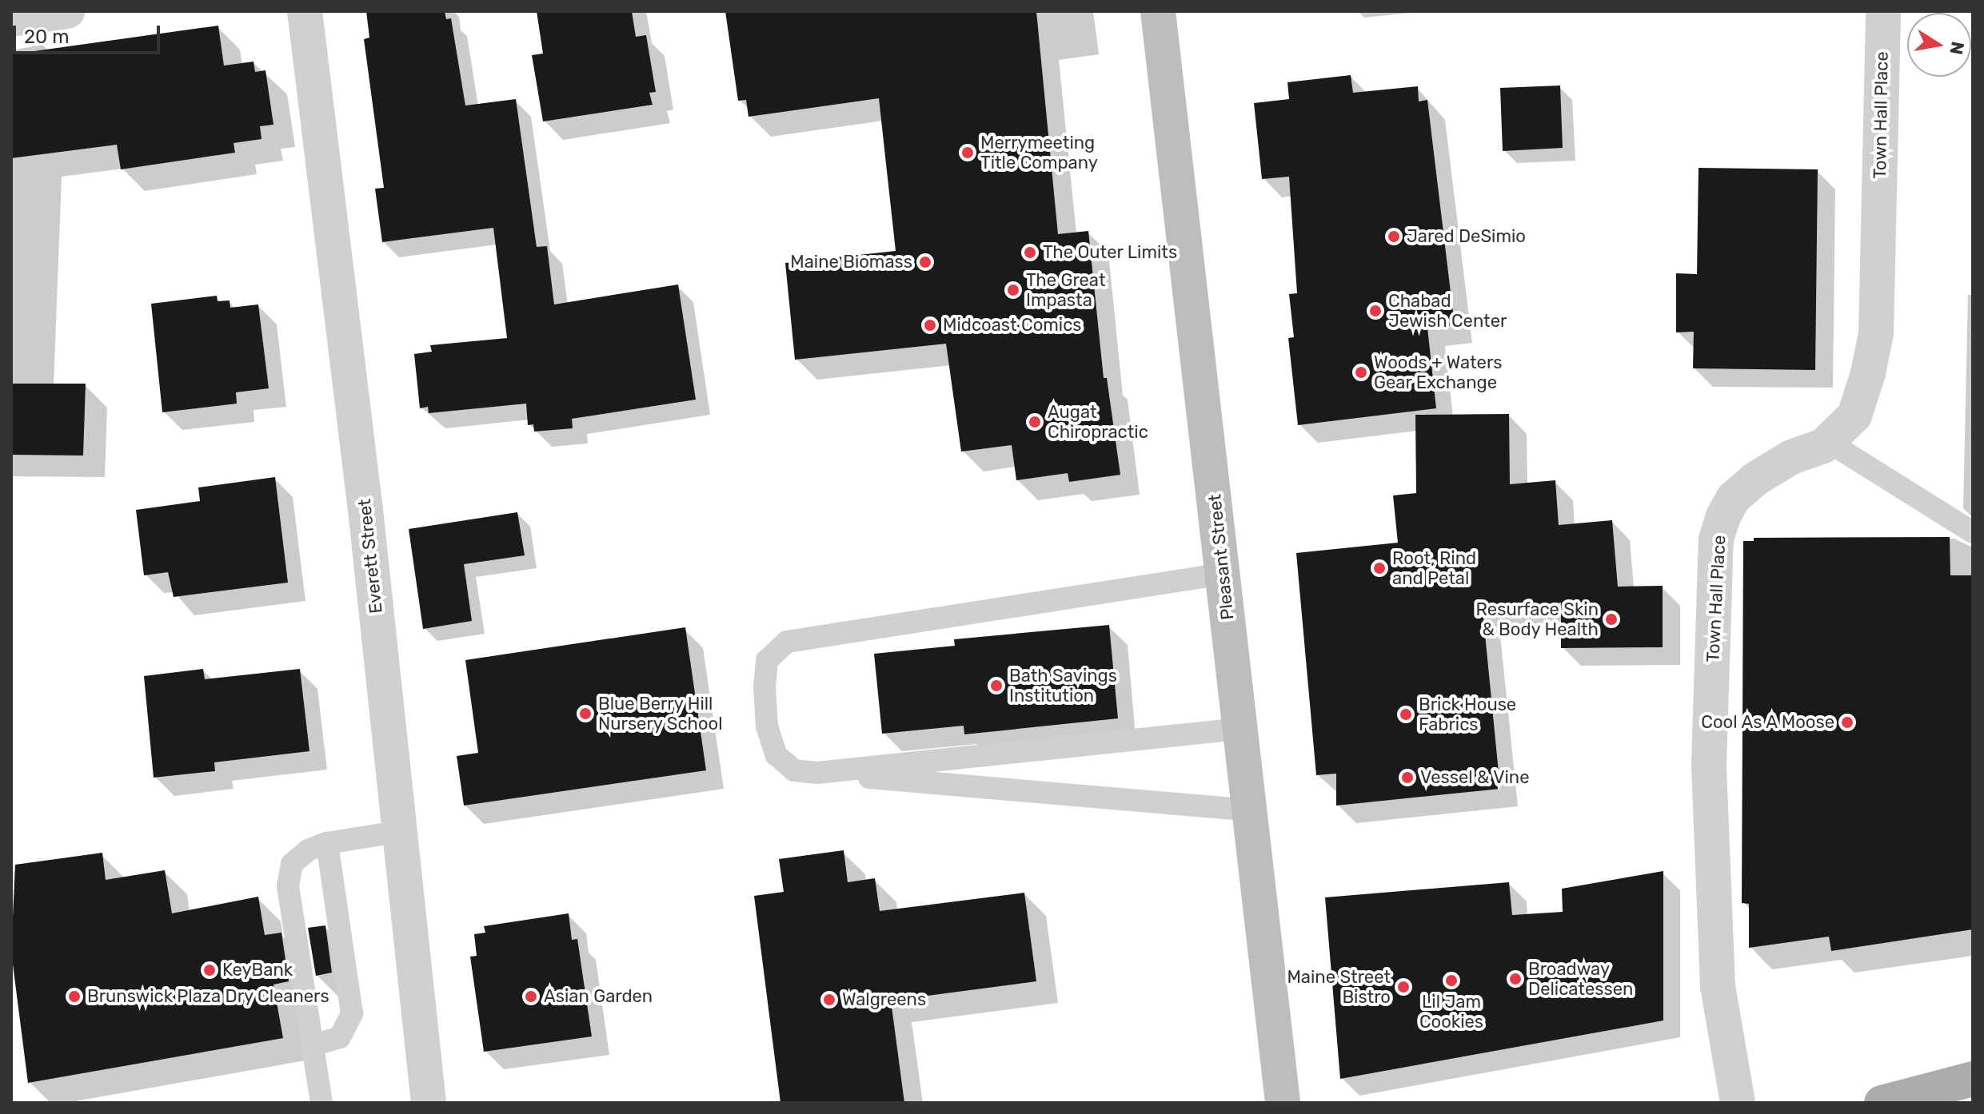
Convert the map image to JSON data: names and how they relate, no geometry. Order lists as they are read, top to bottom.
{
  "streets": {
    "main road": ["Pleasant Street"],
    "street": ["Town Hall Place", "Everett Street"]
  },
  "places": [
    "Merrymeeting Title Company",
    "Jared DeSimio",
    "The Outer Limits",
    "Maine Biomass",
    "The Great Impasta",
    "Chabad Jewish Center",
    "Midcoast Comics",
    "Woods + Waters Gear Exchange",
    "Augat Chiropractic",
    "Root, Rind and Petal",
    "Resurface Skin & Body Health",
    "Bath Savings Institution",
    "Blue Berry Hill Nursery School",
    "Brick House Fabrics",
    "Cool As A Moose",
    "Vessel & Vine",
    "KeyBank",
    "Broadway Delicatessen",
    "Lil Jam Cookies",
    "Maine Street Bistro",
    "Brunswick Plaza Dry Cleaners",
    "Asian Garden",
    "Walgreens"
  ],
  "scale_bar": "20 m",
  "north": "right"
}
